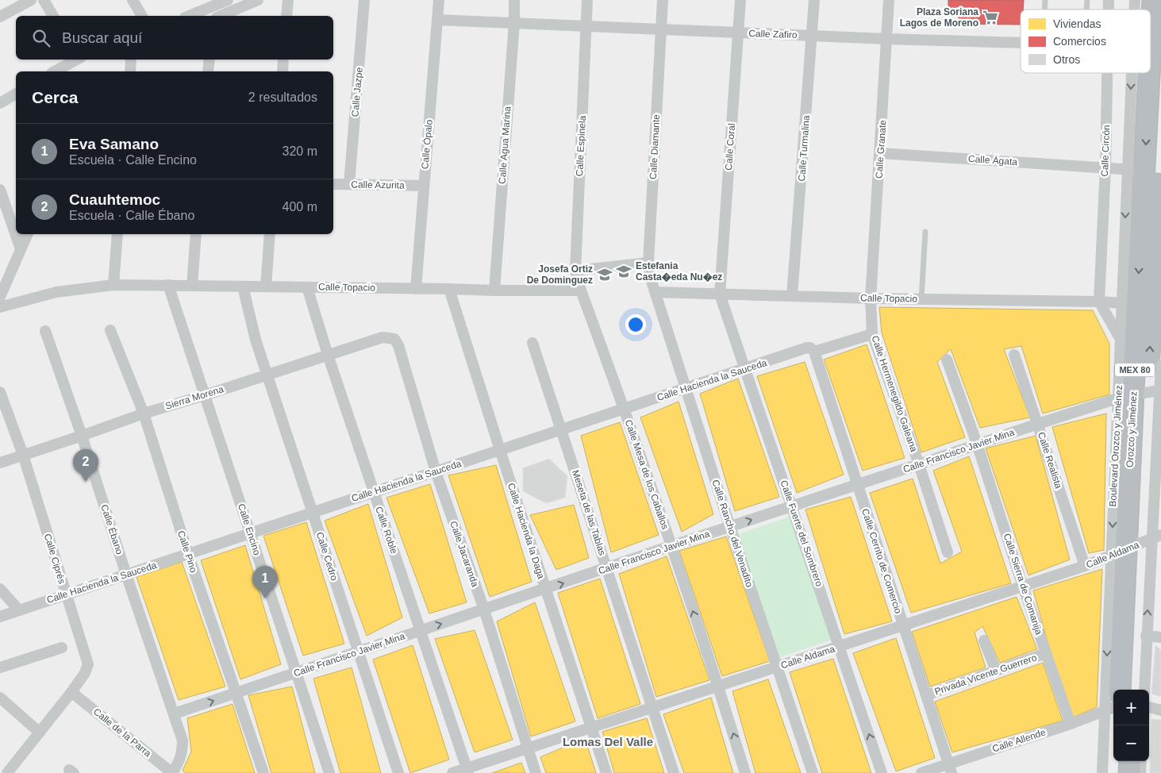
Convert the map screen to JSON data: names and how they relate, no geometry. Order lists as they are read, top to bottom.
{
  "streets": {
    "highway": ["MEX 80", "Orozco y Jiménez"],
    "street": [
      "Calle Zafiro",
      "Calle Jazpe",
      "Calle Ópalo",
      "Calle Agua Marina",
      "Calle Espinela",
      "Calle Diamante",
      "Calle Coral",
      "Calle Turmalina",
      "Calle Granate",
      "Calle Circón",
      "Calle Ágata",
      "Calle Azurita",
      "Calle Topacio",
      "Calle Hacienda la Sauceda",
      "Calle Hermenegildo Galeana",
      "Sierra Morena",
      "Boulevard Orozco y Jiménez",
      "Calle Francisco Javier Mina",
      "Calle Realista",
      "Calle Mesa de los Caballos",
      "Meseta de las Tablas",
      "Calle Ébano",
      "Calle Encino",
      "Calle Roble",
      "Calle Hacienda la Daga",
      "Calle Rancho del Venadito",
      "Calle Fuerte del Sombrero",
      "Calle Pino",
      "Calle Jacaranda",
      "Calle Aldama",
      "Calle Cedro",
      "Calle Ciprés",
      "Calle Cerrito de Comercio",
      "Calle Sierra de Comanija",
      "Privada Vicente Guerrero",
      "Calle de la Parra",
      "Calle Allende"
    ]
  },
  "crossings": [
    ["Calle Zafiro", "Calle Ópalo"],
    ["Calle Zafiro", "Calle Agua Marina"],
    ["Calle Zafiro", "Calle Espinela"],
    ["Calle Zafiro", "Calle Diamante"],
    ["Calle Zafiro", "Calle Coral"],
    ["Calle Zafiro", "Calle Turmalina"],
    ["Calle Zafiro", "Calle Granate"],
    ["Calle Jazpe", "Calle Azurita"],
    ["Calle Ópalo", "Calle Azurita"],
    ["Calle Ópalo", "Calle Topacio"],
    ["Calle Agua Marina", "Calle Topacio"],
    ["Calle Espinela", "Calle Topacio"],
    ["Calle Espinela", "Calle Mesa de los Caballos"],
    ["Calle Diamante", "Calle Topacio"],
    ["Calle Diamante", "Calle Rancho del Venadito"],
    ["Calle Coral", "Calle Topacio"],
    ["Calle Coral", "Calle Fuerte del Sombrero"],
    ["Calle Turmalina", "Calle Topacio"],
    ["Calle Granate", "Calle Ágata"],
    ["Calle Granate", "Calle Topacio"],
    ["Calle Granate", "Calle Hermenegildo Galeana"],
    ["Calle Circón", "Calle Ágata"],
    ["Calle Circón", "Calle Topacio"],
    ["Calle Ágata", "Orozco y Jiménez"],
    ["Calle Ágata", "Boulevard Orozco y Jiménez"],
    ["Calle Topacio", "Calle Hermenegildo Galeana"],
    ["Calle Topacio", "Boulevard Orozco y Jiménez"],
    ["Calle Topacio", "Calle Mesa de los Caballos"],
    ["Calle Topacio", "Calle Encino"],
    ["Calle Topacio", "Calle Roble"],
    ["Calle Topacio", "Calle Hacienda la Daga"],
    ["Calle Topacio", "Calle Rancho del Venadito"],
    ["Calle Topacio", "Calle Fuerte del Sombrero"],
    ["Calle Topacio", "Calle Cedro"],
    ["Calle Hacienda la Sauceda", "Calle Hermenegildo Galeana"],
    ["Calle Hacienda la Sauceda", "Calle Mesa de los Caballos"],
    ["Calle Hacienda la Sauceda", "Meseta de las Tablas"],
    ["Calle Hacienda la Sauceda", "Calle Ébano"],
    ["Calle Hacienda la Sauceda", "Calle Encino"],
    ["Calle Hacienda la Sauceda", "Calle Roble"],
    ["Calle Hacienda la Sauceda", "Calle Hacienda la Daga"],
    ["Calle Hacienda la Sauceda", "Calle Rancho del Venadito"],
    ["Calle Hacienda la Sauceda", "Calle Fuerte del Sombrero"],
    ["Calle Hacienda la Sauceda", "Calle Pino"],
    ["Calle Hacienda la Sauceda", "Calle Jacaranda"],
    ["Calle Hacienda la Sauceda", "Calle Cedro"],
    ["Calle Hacienda la Sauceda", "Calle Ciprés"],
    ["Calle Hacienda la Sauceda", "Calle Cerrito de Comercio"],
    ["Calle Hermenegildo Galeana", "Calle Francisco Javier Mina"],
    ["Sierra Morena", "Calle Ébano"],
    ["Sierra Morena", "Calle Encino"],
    ["Sierra Morena", "Calle Roble"],
    ["Sierra Morena", "Calle Pino"],
    ["Sierra Morena", "Calle Jacaranda"],
    ["Sierra Morena", "Calle Cedro"],
    ["Sierra Morena", "Calle Ciprés"],
    ["Orozco y Jiménez", "Boulevard Orozco y Jiménez"],
    ["Orozco y Jiménez", "Calle Francisco Javier Mina"],
    ["Orozco y Jiménez", "Calle Aldama"],
    ["Boulevard Orozco y Jiménez", "Calle Francisco Javier Mina"],
    ["Boulevard Orozco y Jiménez", "Calle Aldama"],
    ["Boulevard Orozco y Jiménez", "Calle Allende"],
    ["Calle Francisco Javier Mina", "Calle Realista"],
    ["Calle Francisco Javier Mina", "Calle Mesa de los Caballos"],
    ["Calle Francisco Javier Mina", "Meseta de las Tablas"],
    ["Calle Francisco Javier Mina", "Calle Ébano"],
    ["Calle Francisco Javier Mina", "Calle Encino"],
    ["Calle Francisco Javier Mina", "Calle Roble"],
    ["Calle Francisco Javier Mina", "Calle Hacienda la Daga"],
    ["Calle Francisco Javier Mina", "Calle Rancho del Venadito"],
    ["Calle Francisco Javier Mina", "Calle Fuerte del Sombrero"],
    ["Calle Francisco Javier Mina", "Calle Pino"],
    ["Calle Francisco Javier Mina", "Calle Jacaranda"],
    ["Calle Francisco Javier Mina", "Calle Cedro"],
    ["Calle Francisco Javier Mina", "Calle Cerrito de Comercio"],
    ["Calle Francisco Javier Mina", "Calle Sierra de Comanija"],
    ["Calle Realista", "Calle Aldama"],
    ["Calle Mesa de los Caballos", "Calle Aldama"],
    ["Meseta de las Tablas", "Calle Aldama"],
    ["Calle Ébano", "Calle de la Parra"],
    ["Calle Roble", "Calle Aldama"],
    ["Calle Hacienda la Daga", "Calle Aldama"],
    ["Calle Rancho del Venadito", "Calle Aldama"],
    ["Calle Fuerte del Sombrero", "Calle Aldama"],
    ["Calle Jacaranda", "Calle Aldama"],
    ["Calle Aldama", "Calle Cerrito de Comercio"],
    ["Calle Aldama", "Calle Sierra de Comanija"],
    ["Calle Ciprés", "Calle de la Parra"],
    ["Calle Cerrito de Comercio", "Privada Vicente Guerrero"],
    ["Calle Cerrito de Comercio", "Calle Allende"],
    ["Calle Sierra de Comanija", "Privada Vicente Guerrero"],
    ["Calle Sierra de Comanija", "Calle Allende"]
  ],
  "one_way": ["Boulevard Orozco y Jiménez", "Calle Mesa de los Caballos"],
  "districts": ["Lomas Del Valle"],
  "places": {
    "supermarket": ["Plaza Soriana Lagos de Moreno"],
    "school or university": ["Estefania Casta�eda Nu�ez", "Josefa Ortiz De Dominguez"]
  },
  "legend": ["Viviendas", "Comercios", "Otros"],
  "page": {
    "search": "Buscar aquí",
    "heading": ["Cerca", "2 resultados"],
    "list": [
      {
        "mark": "1",
        "name": "Eva Samano",
        "note": "Escuela · Calle Encino",
        "value": "320 m"
      },
      {
        "mark": "2",
        "name": "Cuauhtemoc",
        "note": "Escuela · Calle Ébano",
        "value": "400 m"
      }
    ],
    "pins": ["2", "1"],
    "map_buttons": ["+", "−"]
  }
}
